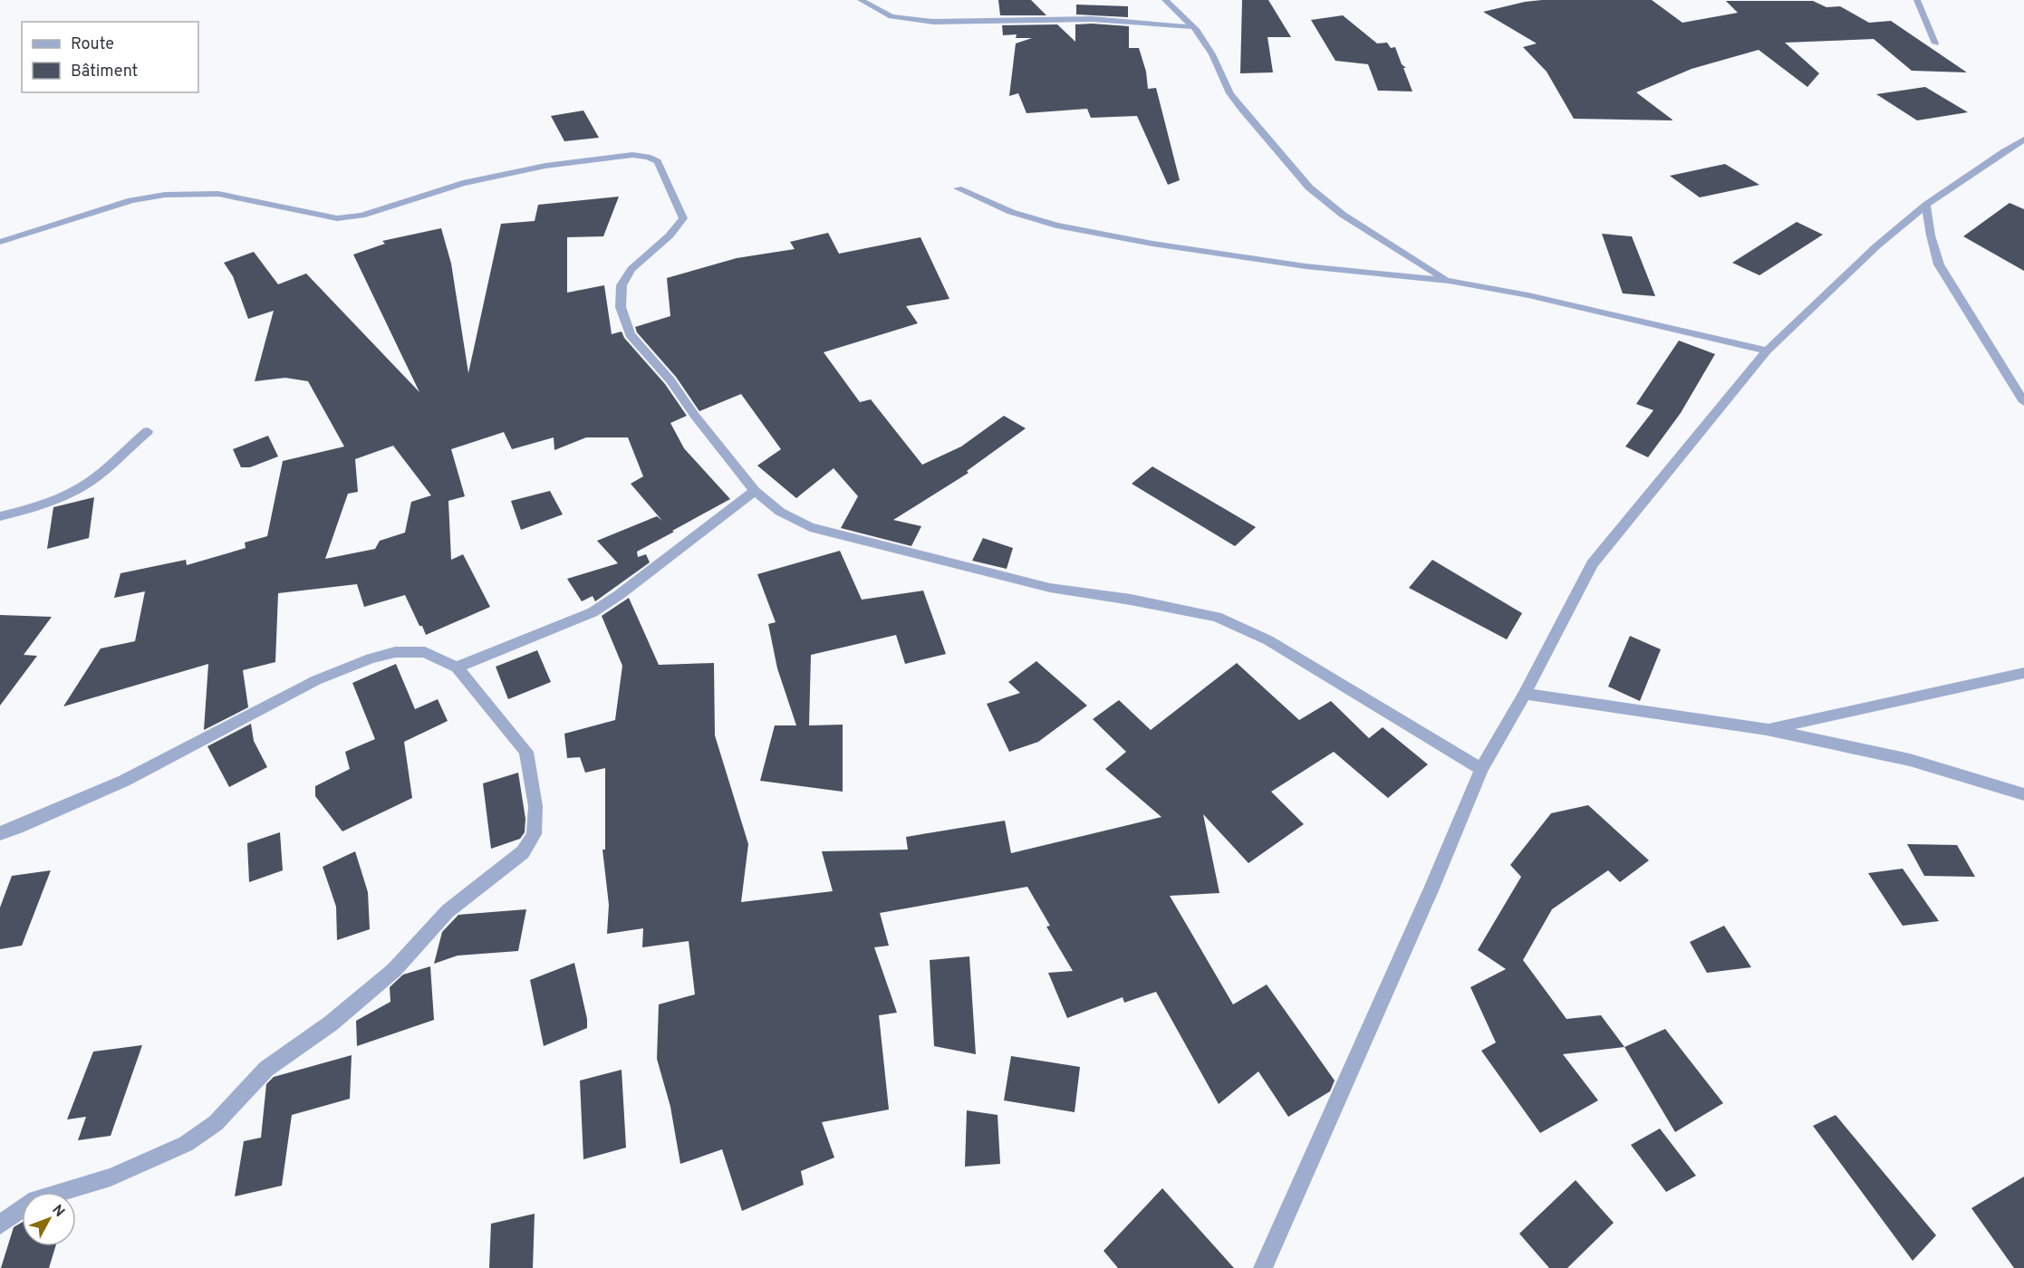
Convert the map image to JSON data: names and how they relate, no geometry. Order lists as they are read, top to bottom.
{
  "legend": ["Route", "Bâtiment"],
  "north": "top right"
}
